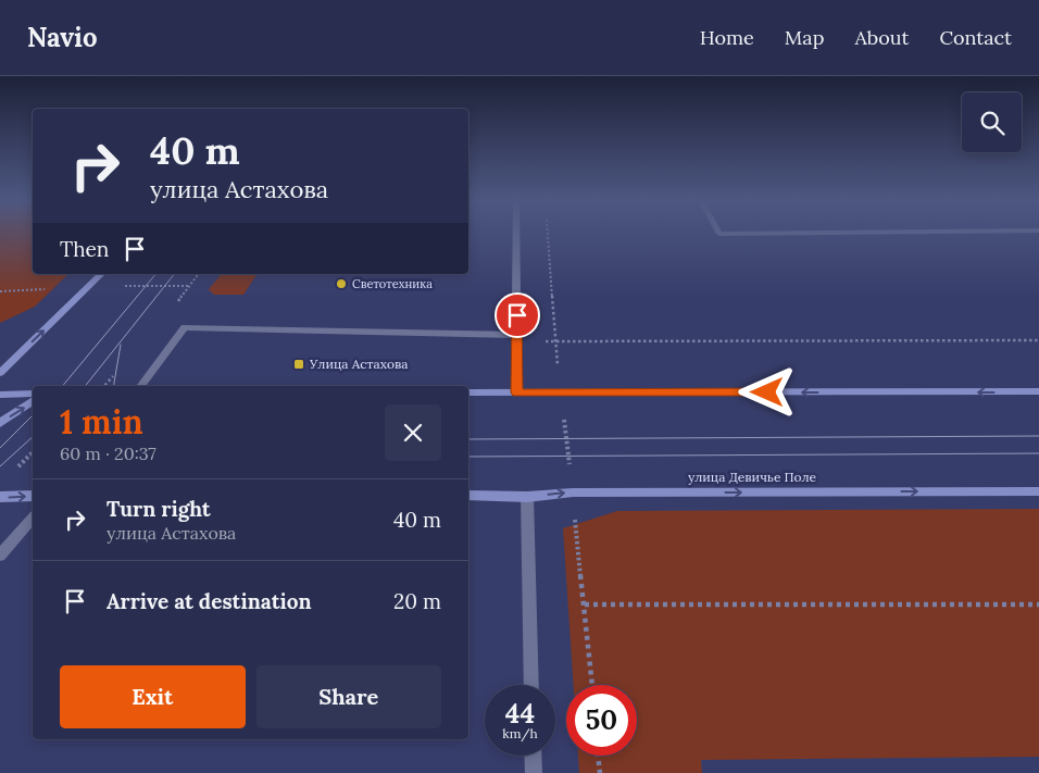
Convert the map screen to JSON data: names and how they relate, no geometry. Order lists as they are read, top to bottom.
{
  "streets": {
    "main road": ["улица Девичье Поле"]
  },
  "one_way": ["улица Девичье Поле"],
  "places": {
    "other": ["Светотехника"],
    "transit": ["Улица Астахова"]
  },
  "page": {
    "header": "Navio",
    "nav": [
      "Home",
      "Map",
      "About",
      "Contact"
    ],
    "turn": ["40 m", "улица Астахова"],
    "then": "Then",
    "heading": ["1 min", "60 m · 20:37"],
    "list": [
      {
        "name": "Turn right",
        "note": "улица Астахова",
        "value": "40 m"
      },
      {
        "name": "Arrive at destination",
        "value": "20 m"
      }
    ],
    "buttons": ["Exit", "Share"],
    "speed": "44 km/h",
    "limit": "50"
  }
}
